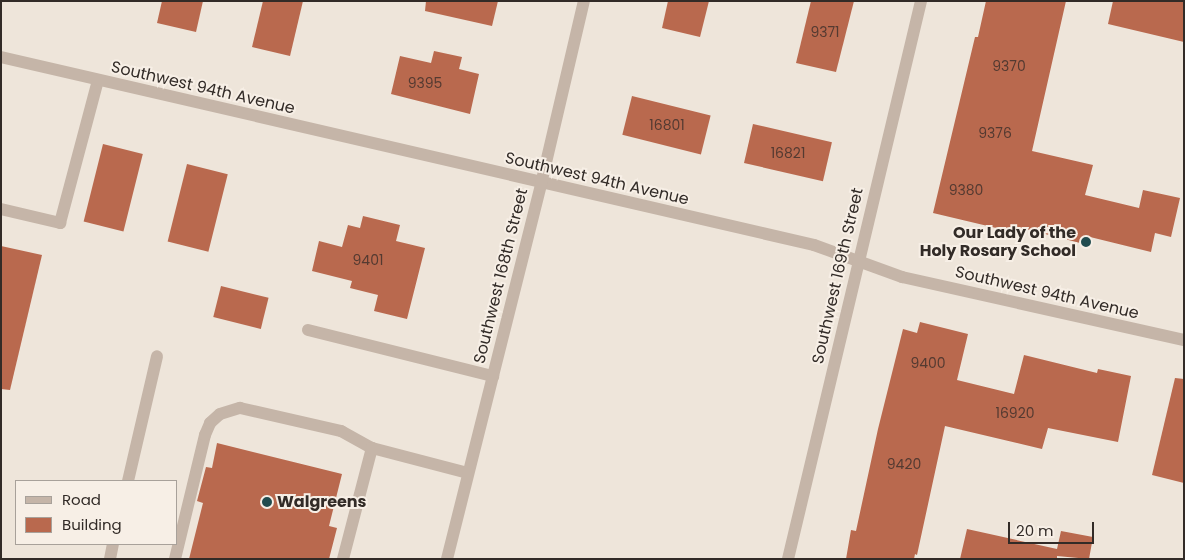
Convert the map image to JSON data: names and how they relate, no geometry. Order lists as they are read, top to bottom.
{
  "streets": {
    "street": ["Southwest 94th Avenue", "Southwest 168th Street", "Southwest 169th Street"]
  },
  "crossings": [
    ["Southwest 94th Avenue", "Southwest 168th Street"],
    ["Southwest 94th Avenue", "Southwest 169th Street"]
  ],
  "places": ["Our Lady of the Holy Rosary School", "Walgreens"],
  "house_numbers": [
    "9371",
    "9370",
    "9395",
    "16801",
    "9376",
    "16821",
    "9380",
    "9401",
    "9400",
    "16920",
    "9420"
  ],
  "legend": ["Road", "Building"],
  "scale_bar": "20 m"
}
